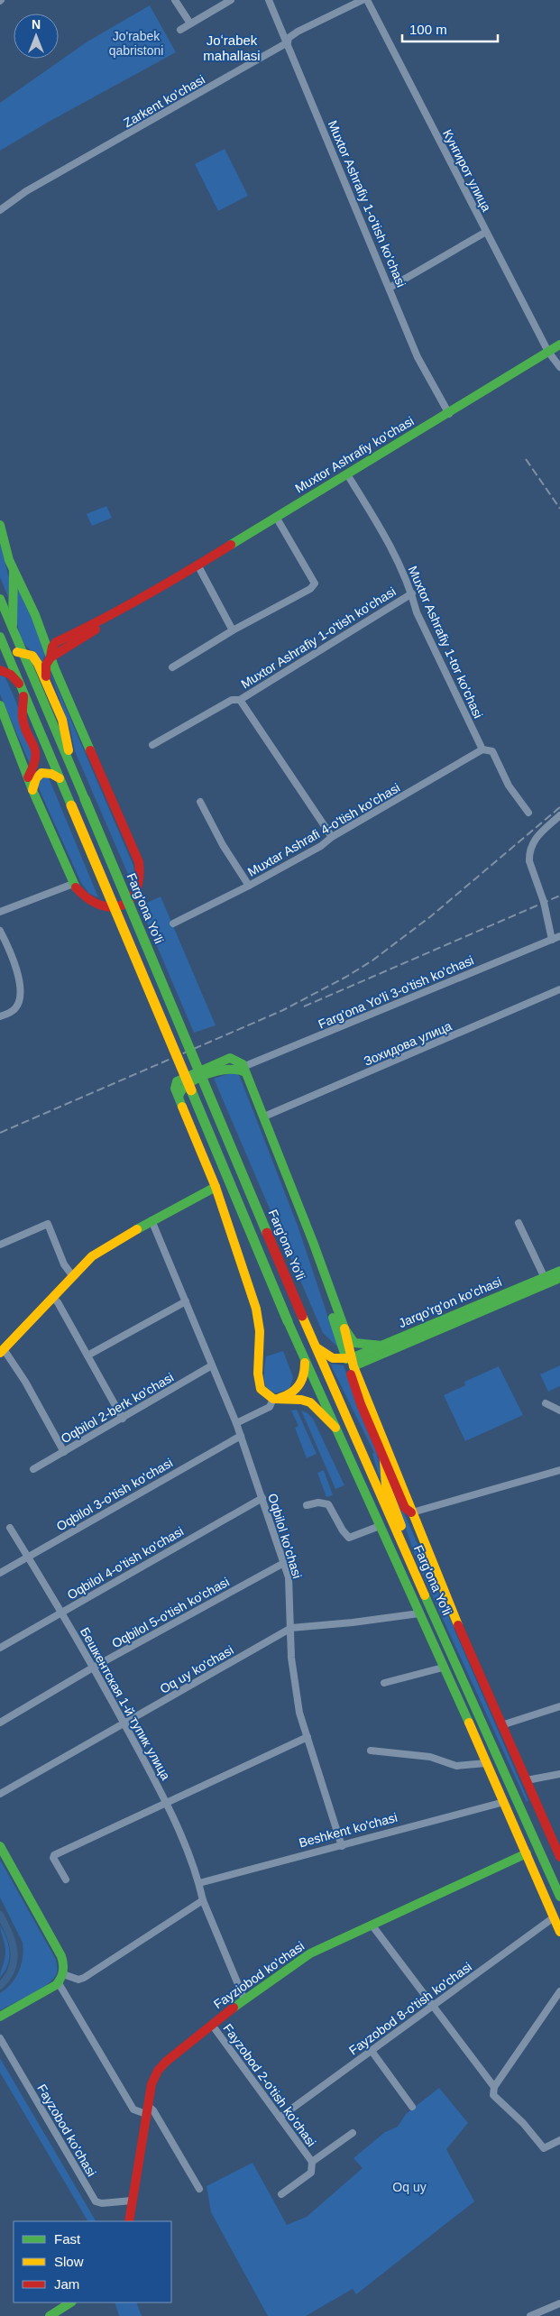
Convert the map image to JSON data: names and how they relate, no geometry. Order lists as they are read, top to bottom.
{
  "streets": {
    "main road": [
      "Muxtor Ashrafiy ko'chasi",
      "Farg'ona Yo'li",
      "Jarqo'rg'on ko'chasi",
      "Fayziobod ko'chasi"
    ],
    "street": [
      "Zarkent ko'chasi",
      "Кунгирот улица",
      "Muxtor Ashrafiy 1-o'tish ko'chasi",
      "Muxtor Ashrafiy 1-tor ko'chasi",
      "Muxtar Ashrafi 4-o'tish ko'chasi",
      "Farg'ona Yo'li 3-o'tish ko'chasi",
      "Зохидова улица",
      "Oqbilol 2-berk ko'chasi",
      "Oqbilol 3-o'tish ko'chasi",
      "Oqbilol ko'chasi",
      "Oqbilol 4-o'tish ko'chasi",
      "Oqbilol 5-o'tish ko'chasi",
      "Oq uy ko'chasi",
      "Бешкентская 1-й тупик улица",
      "Beshkent ko'chasi",
      "Fayzobod 8-o'tish ko'chasi",
      "Fayzobod 2-o'tish ko'chasi",
      "Fayzobod ko'chasi"
    ]
  },
  "crossings": [
    ["Zarkent ko'chasi", "Muxtor Ashrafiy 1-o'tish ko'chasi"],
    ["Кунгирот улица", "Muxtor Ashrafiy ko'chasi"],
    ["Muxtor Ashrafiy 1-o'tish ko'chasi", "Muxtor Ashrafiy ko'chasi"],
    ["Muxtor Ashrafiy 1-o'tish ko'chasi", "Muxtor Ashrafiy 1-tor ko'chasi"],
    ["Muxtor Ashrafiy 1-o'tish ko'chasi", "Muxtar Ashrafi 4-o'tish ko'chasi"],
    ["Muxtor Ashrafiy ko'chasi", "Muxtor Ashrafiy 1-tor ko'chasi"],
    ["Muxtor Ashrafiy 1-tor ko'chasi", "Muxtar Ashrafi 4-o'tish ko'chasi"],
    ["Farg'ona Yo'li", "Jarqo'rg'on ko'chasi"],
    ["Oqbilol 2-berk ko'chasi", "Oqbilol ko'chasi"],
    ["Oqbilol 3-o'tish ko'chasi", "Oqbilol ko'chasi"],
    ["Oqbilol 3-o'tish ko'chasi", "Бешкентская 1-й тупик улица"],
    ["Oqbilol ko'chasi", "Oqbilol 4-o'tish ko'chasi"],
    ["Oqbilol ko'chasi", "Oqbilol 5-o'tish ko'chasi"],
    ["Oqbilol ko'chasi", "Oq uy ko'chasi"],
    ["Oqbilol ko'chasi", "Beshkent ko'chasi"],
    ["Oqbilol 4-o'tish ko'chasi", "Бешкентская 1-й тупик улица"],
    ["Oqbilol 5-o'tish ko'chasi", "Бешкентская 1-й тупик улица"],
    ["Oq uy ko'chasi", "Бешкентская 1-й тупик улица"],
    ["Бешкентская 1-й тупик улица", "Beshkent ko'chasi"],
    ["Бешкентская 1-й тупик улица", "Fayziobod ko'chasi"],
    ["Fayziobod ko'chasi", "Fayzobod 2-o'tish ko'chasi"],
    ["Fayziobod ko'chasi", "Fayzobod ko'chasi"],
    ["Fayzobod 8-o'tish ko'chasi", "Fayzobod 2-o'tish ko'chasi"]
  ],
  "districts": ["Joʻrabek mahallasi"],
  "parks": ["Jo'rabek qabristoni", "Oq uy"],
  "legend": ["Fast", "Slow", "Jam"],
  "scale_bar": "100 m",
  "north": "top"
}
